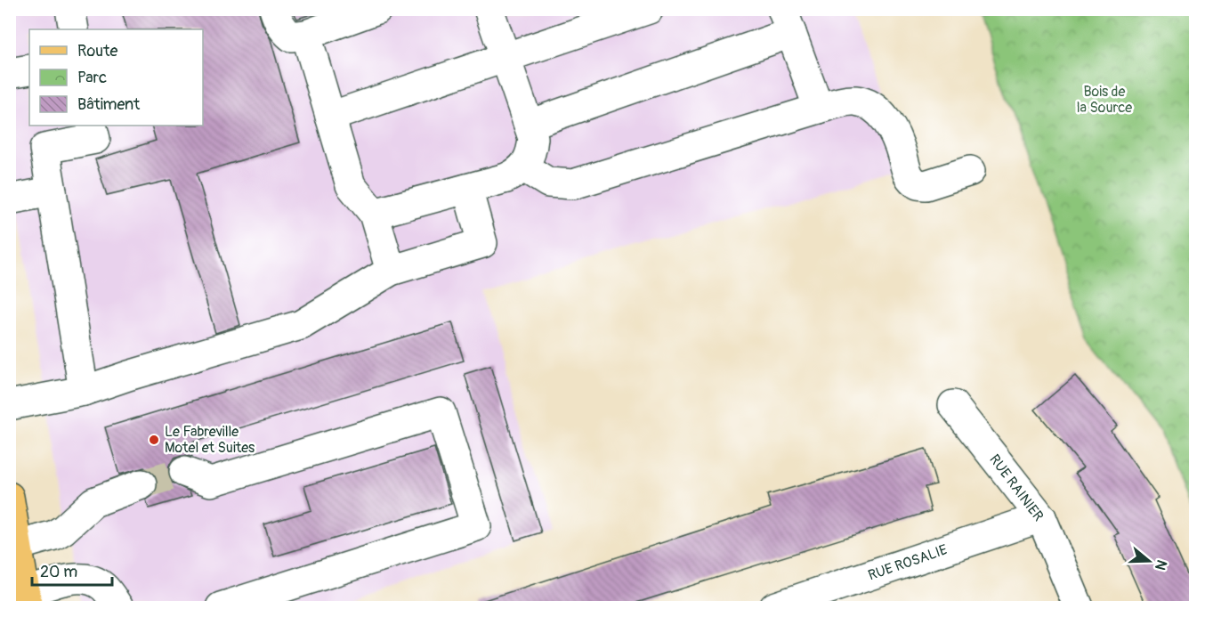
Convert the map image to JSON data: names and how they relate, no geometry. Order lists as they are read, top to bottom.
{
  "streets": {
    "street": ["RUE RAINIER", "RUE ROSALIE"]
  },
  "crossings": [
    ["RUE RAINIER", "RUE ROSALIE"]
  ],
  "parks": ["Bois de la Source"],
  "places": ["Le Fabreville Motel et Suites"],
  "legend": ["Route", "Parc", "Bâtiment"],
  "scale_bar": "20 m",
  "north": "right"
}
